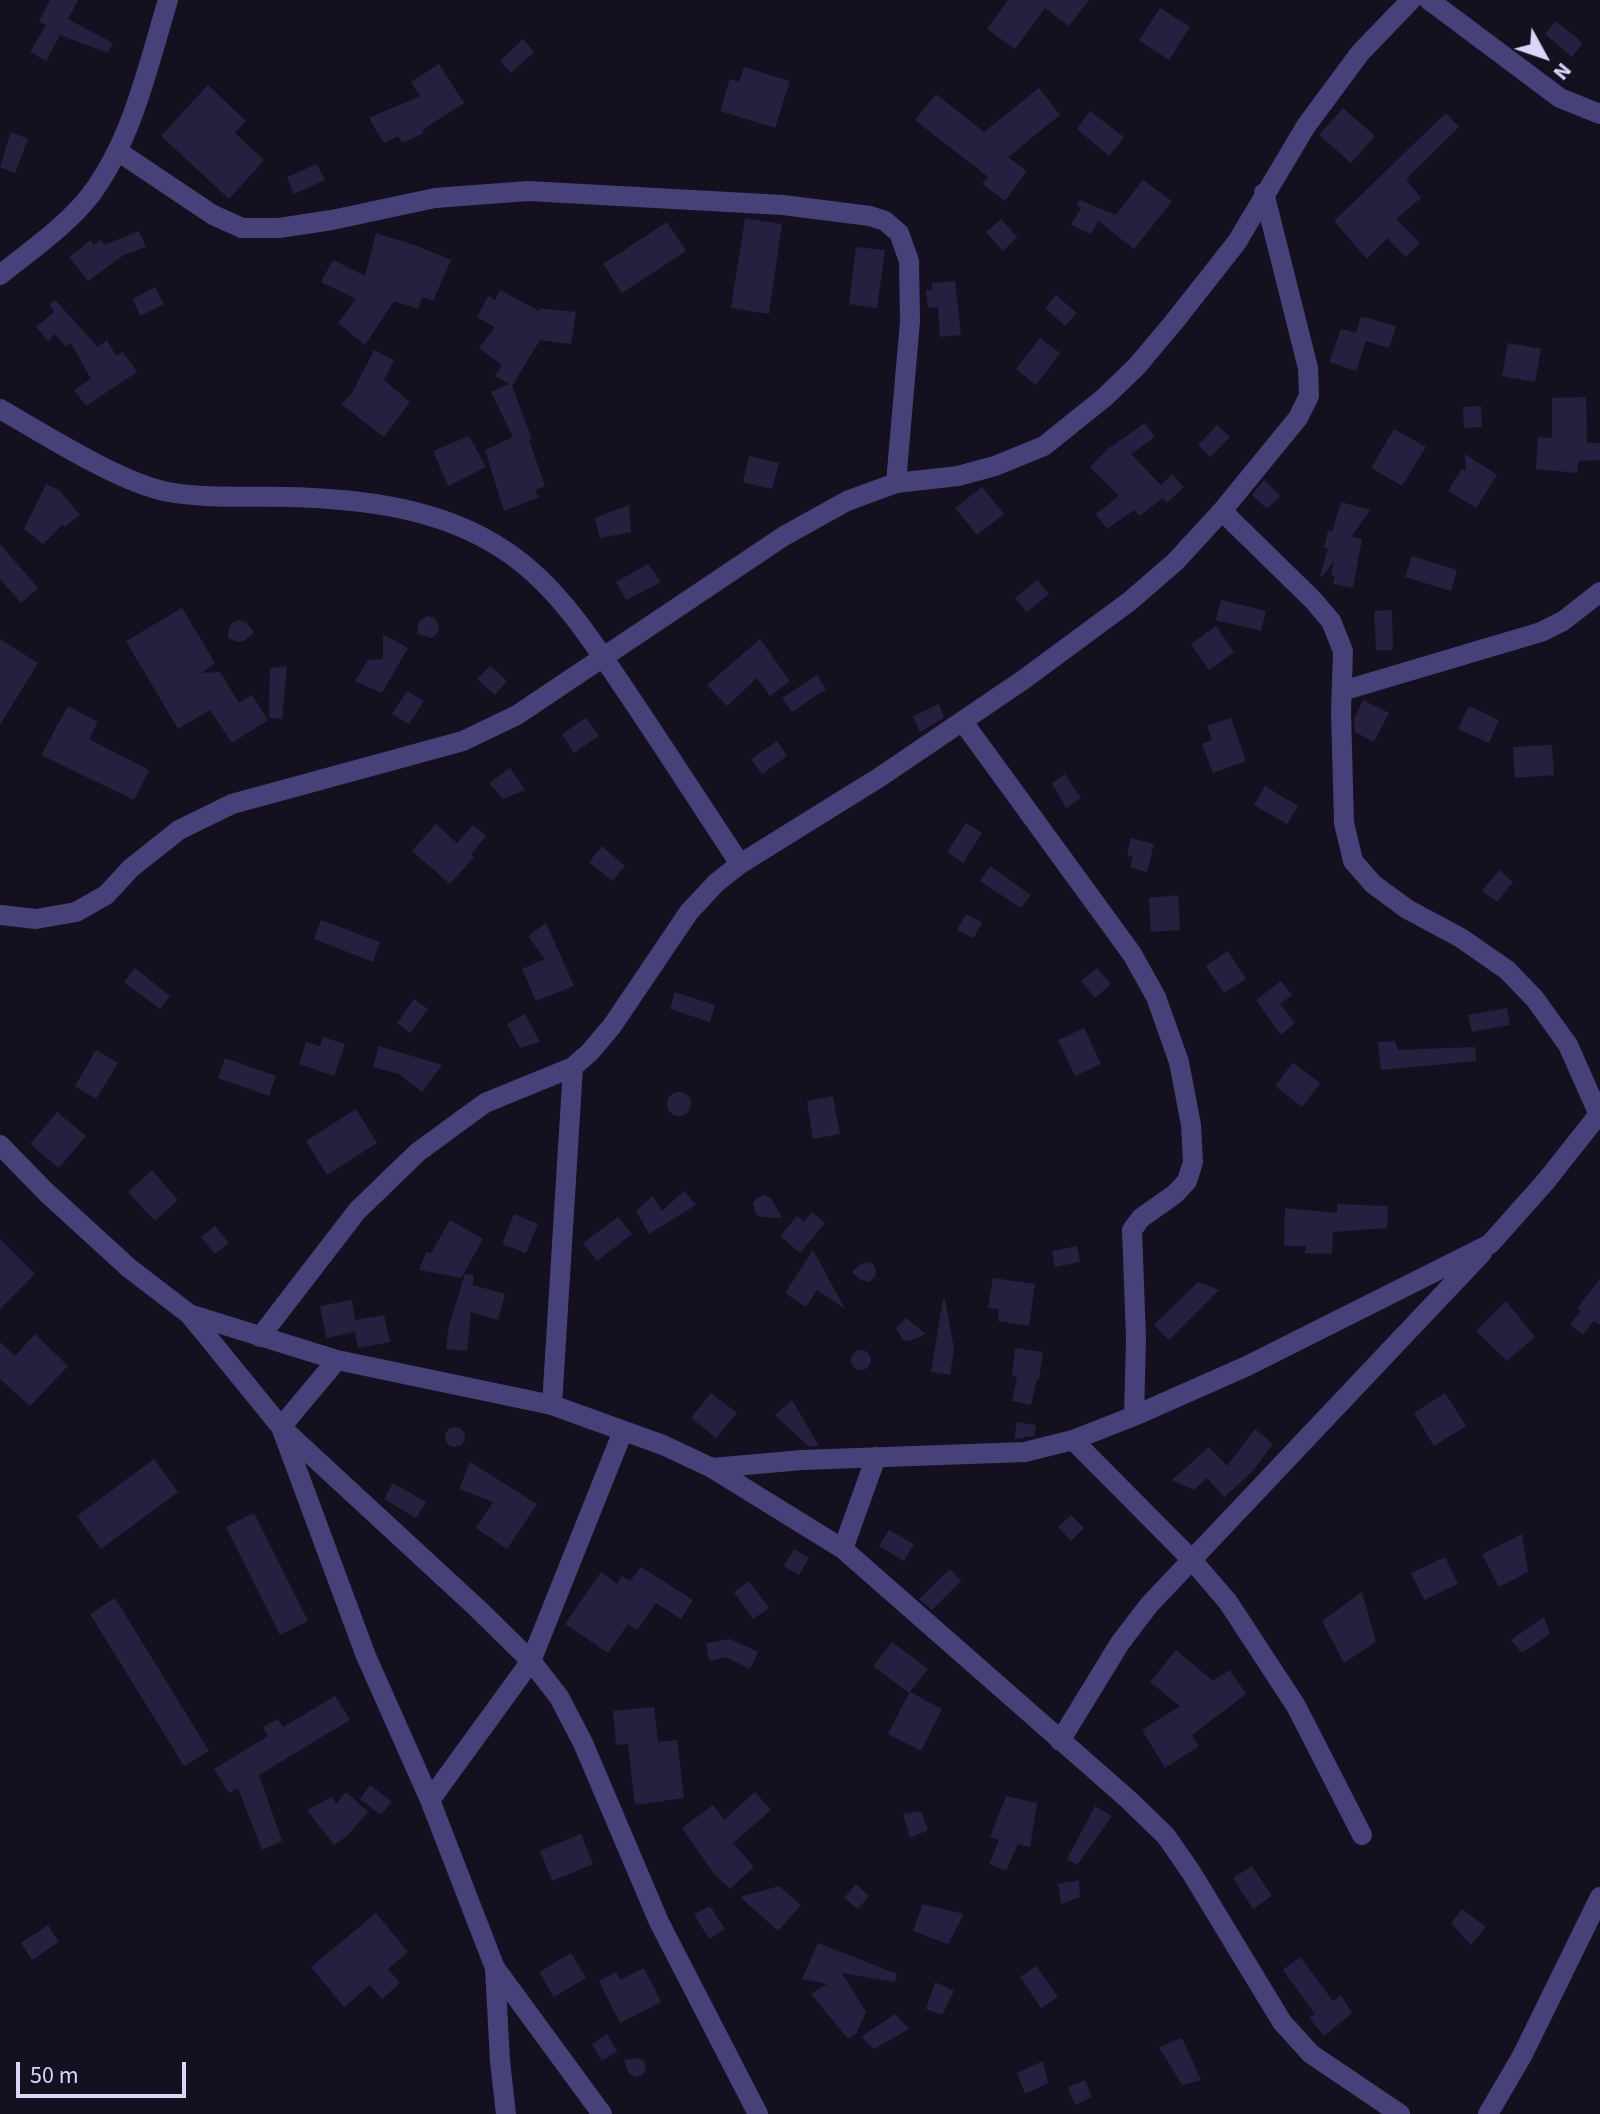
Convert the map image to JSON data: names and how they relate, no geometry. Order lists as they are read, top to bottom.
{
  "scale_bar": "50 m",
  "north": "bottom right"
}
